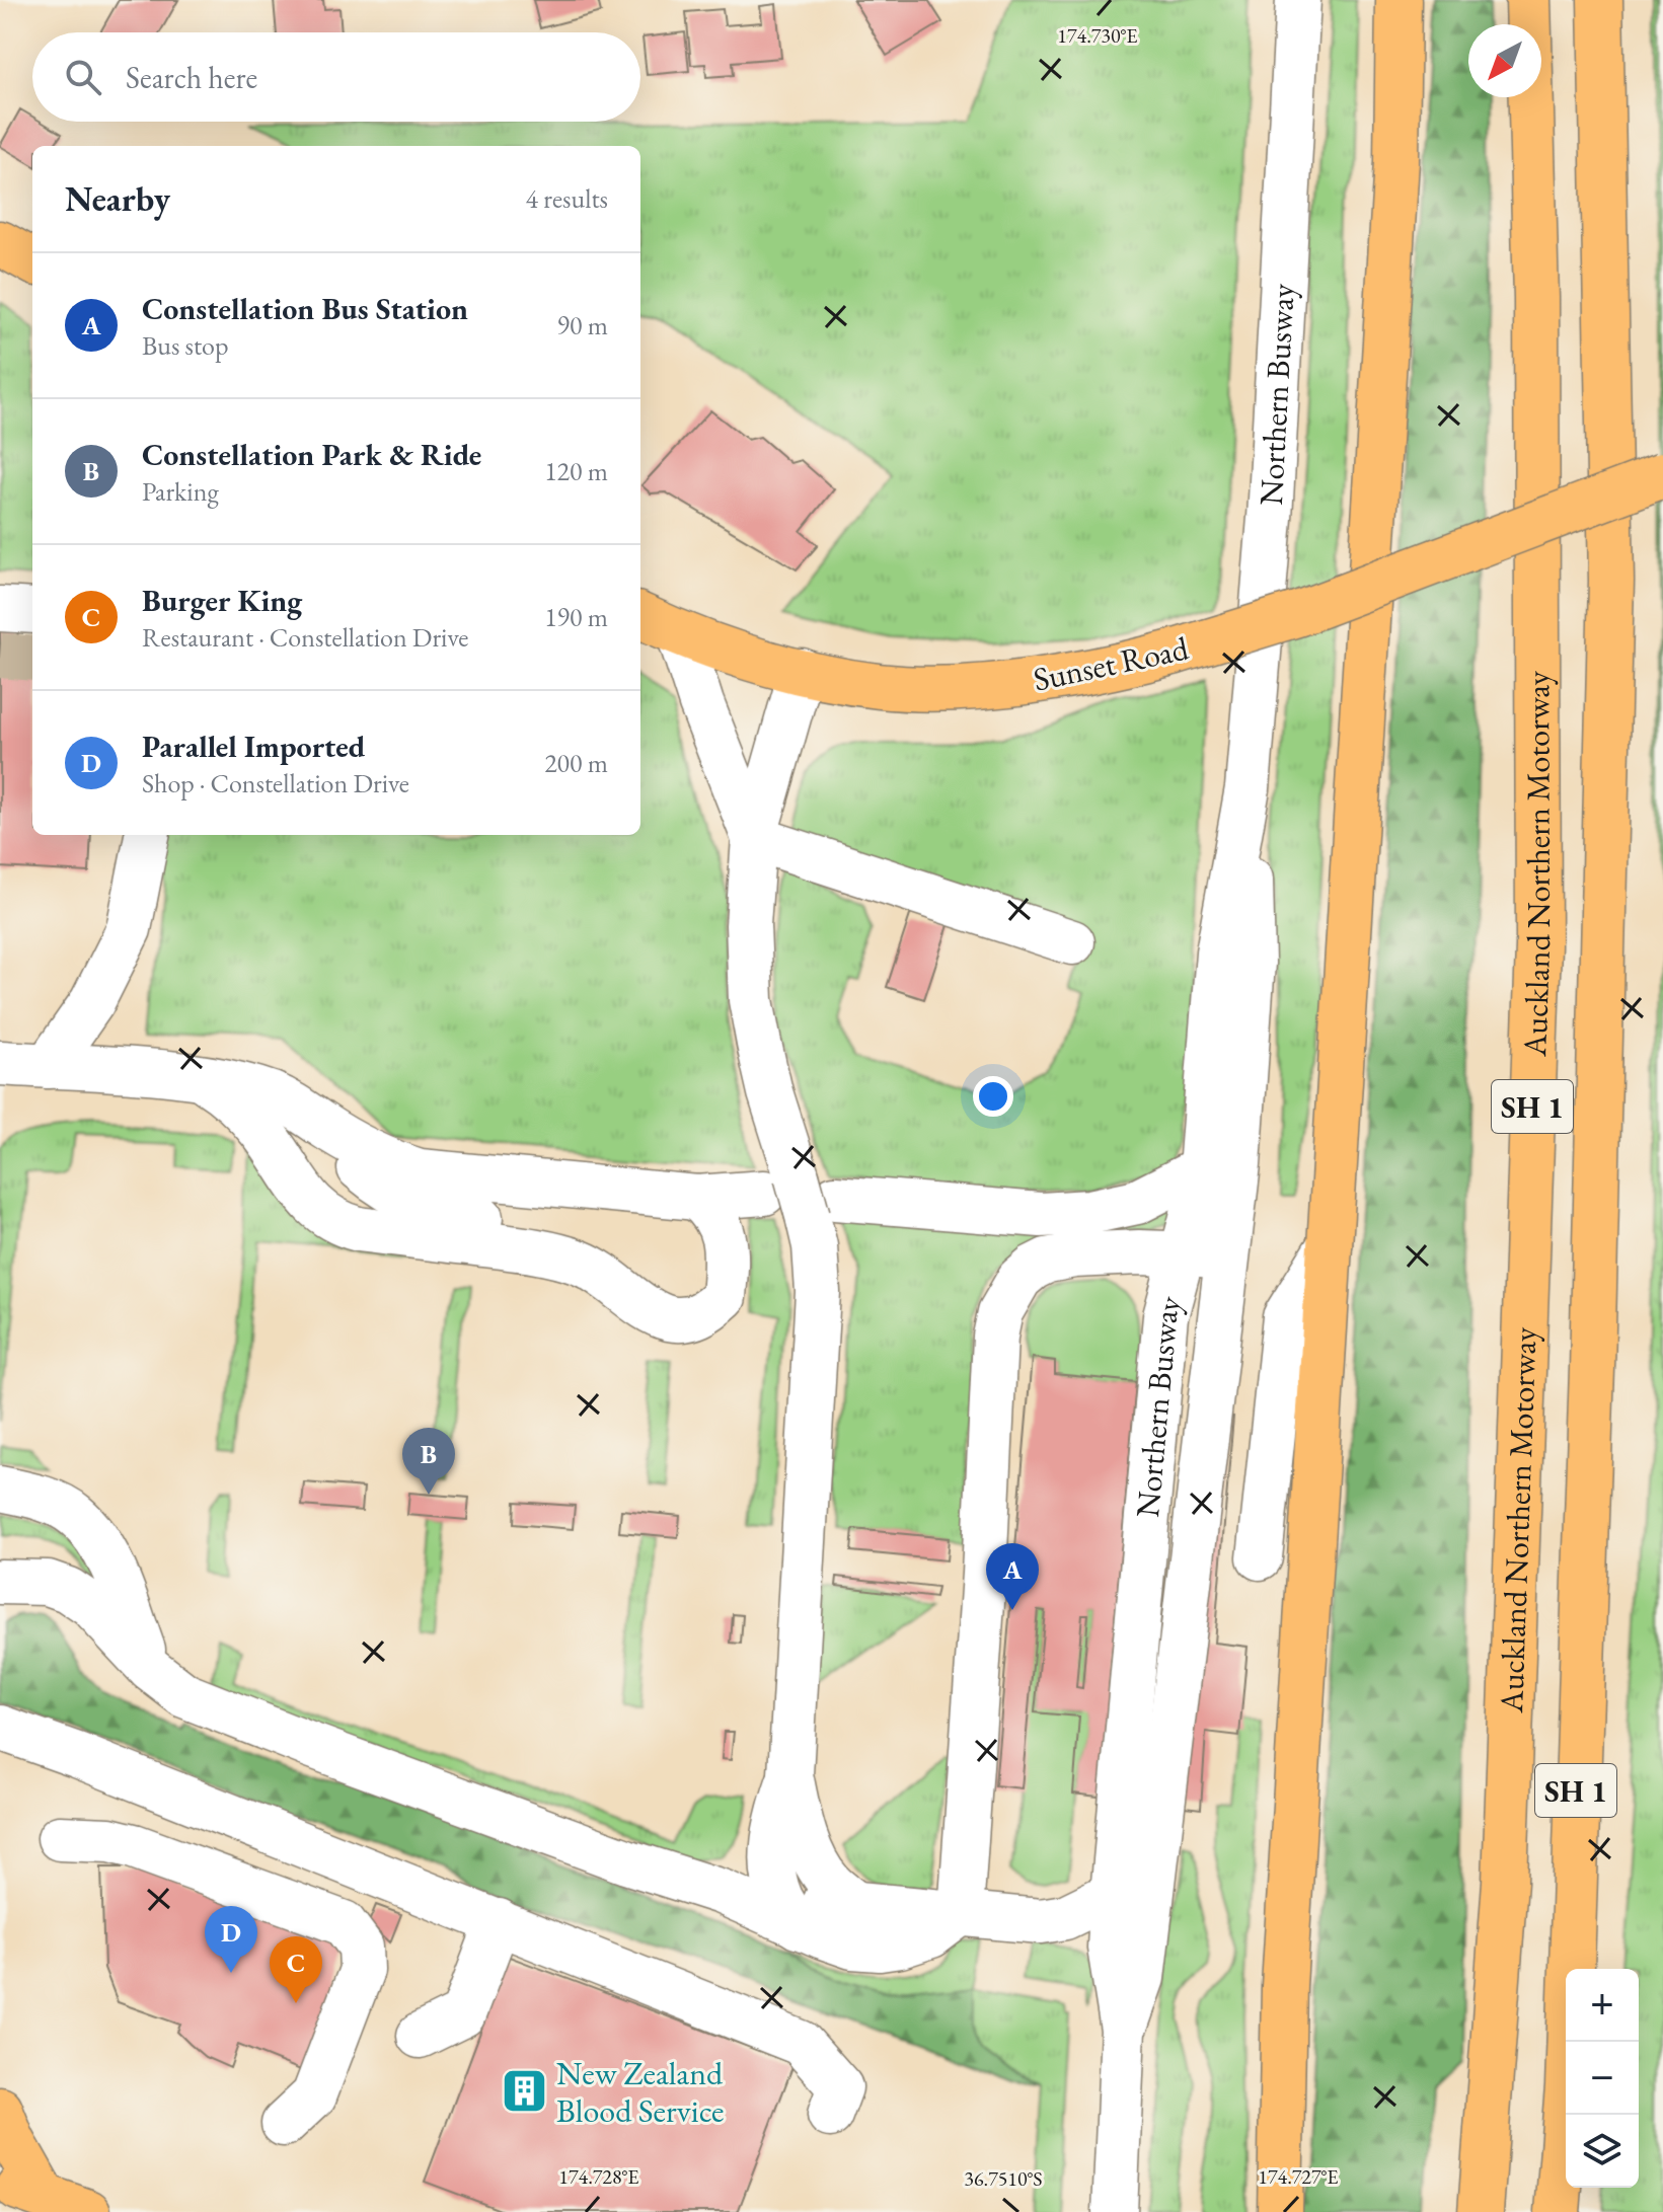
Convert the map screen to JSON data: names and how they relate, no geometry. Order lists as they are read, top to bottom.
{
  "streets": {
    "main road": ["Sunset Road", "Auckland Northern Motorway", "SH 1"],
    "lane": ["Northern Busway"]
  },
  "places": {
    "building": ["New Zealand Blood Service"]
  },
  "north": "bottom left",
  "page": {
    "search": "Search here",
    "heading": ["Nearby", "4 results"],
    "list": [
      {
        "mark": "A",
        "name": "Constellation Bus Station",
        "note": "Bus stop",
        "value": "90 m"
      },
      {
        "mark": "B",
        "name": "Constellation Park & Ride",
        "note": "Parking",
        "value": "120 m"
      },
      {
        "mark": "C",
        "name": "Burger King",
        "note": "Restaurant · Constellation Drive",
        "value": "190 m"
      },
      {
        "mark": "D",
        "name": "Parallel Imported",
        "note": "Shop · Constellation Drive",
        "value": "200 m"
      }
    ],
    "pins": [
      "B",
      "A",
      "D",
      "C"
    ],
    "map_buttons": ["+", "−"]
  },
  "coordinates": [
    "174.730°E",
    "174.728°E",
    "174.727°E",
    "36.7510°S"
  ]
}
